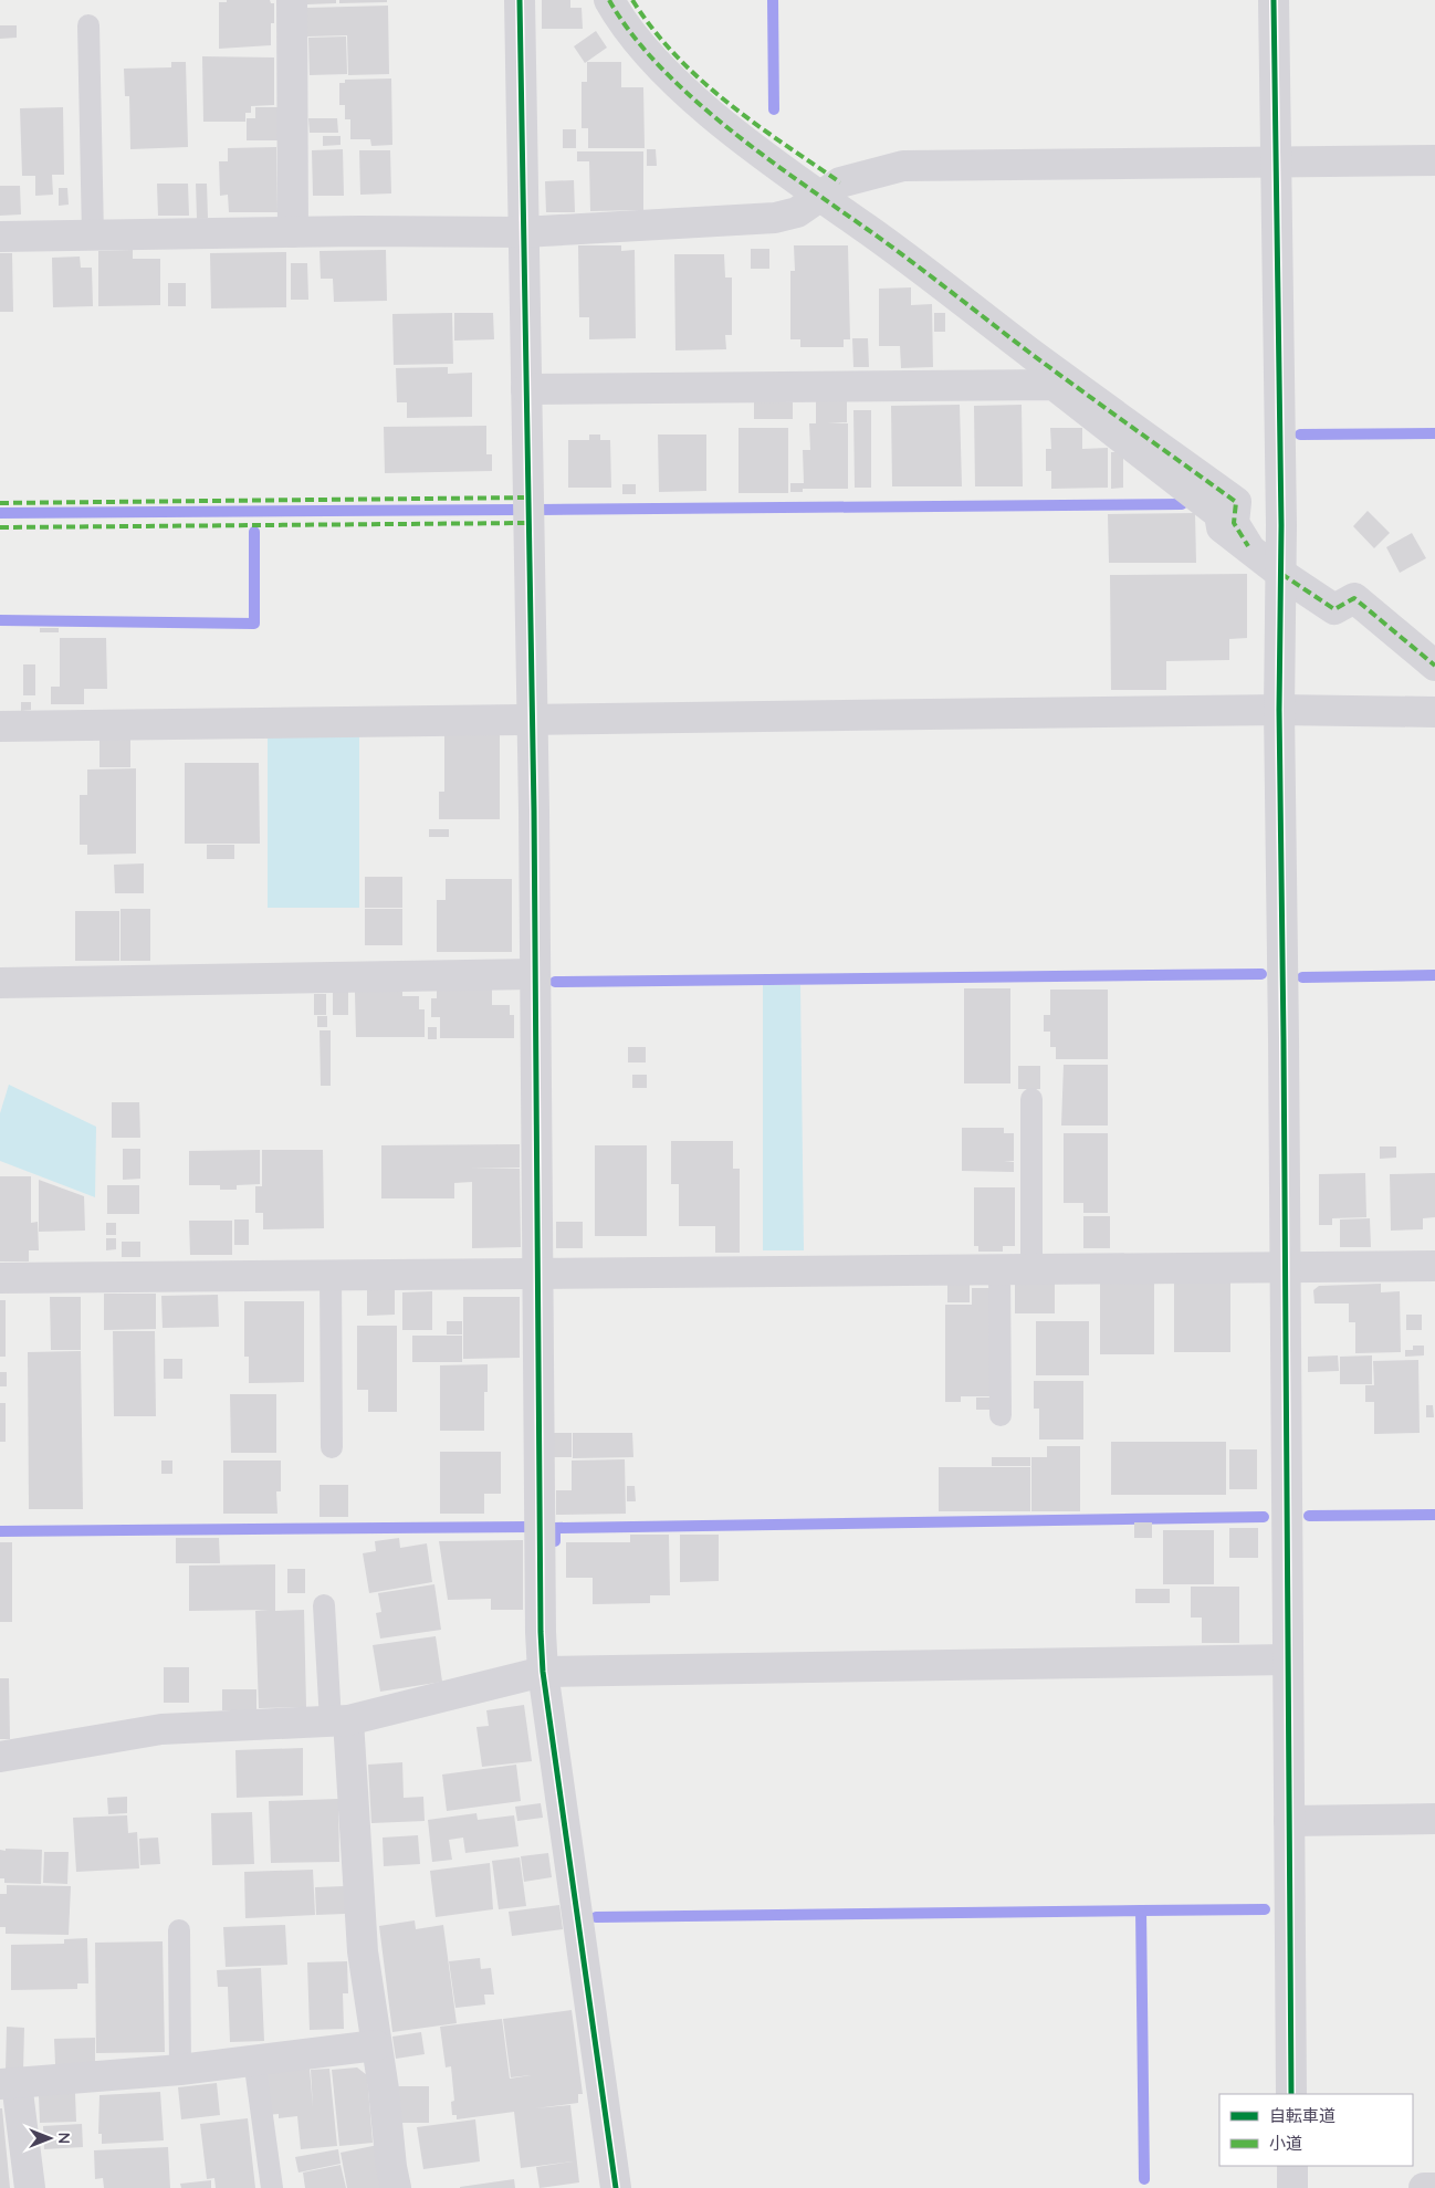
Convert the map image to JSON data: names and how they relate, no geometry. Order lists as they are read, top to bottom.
{
  "legend": ["自転車道", "小道"],
  "north": "right"
}
